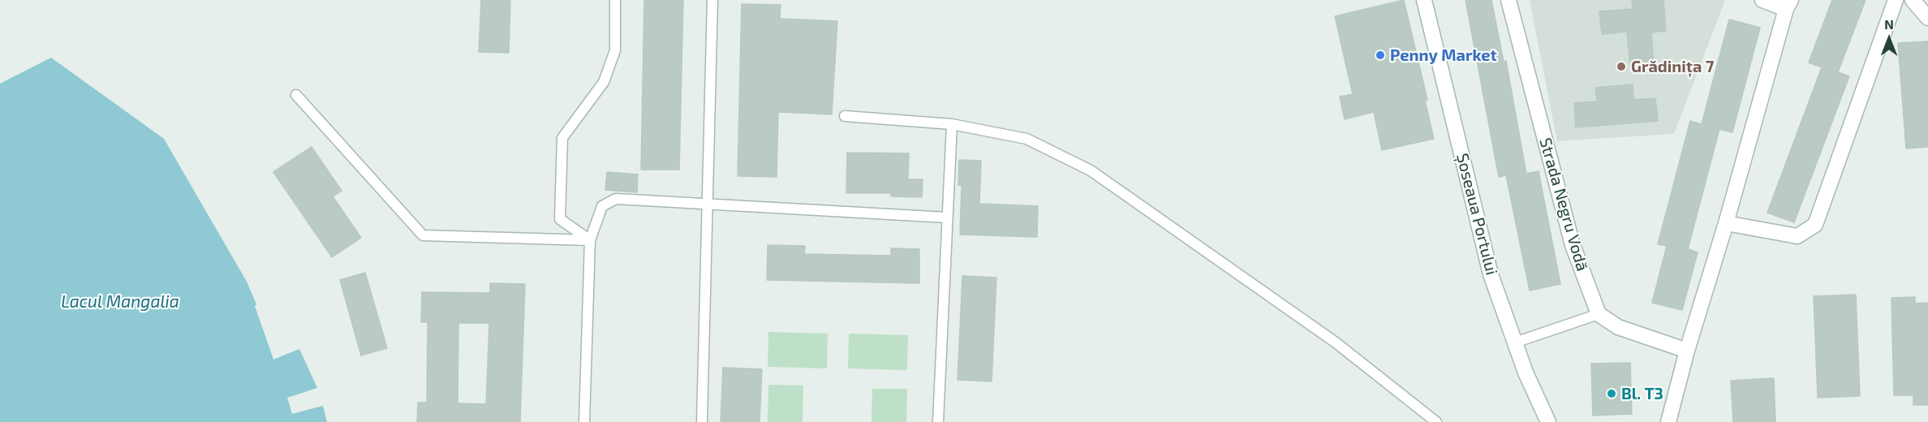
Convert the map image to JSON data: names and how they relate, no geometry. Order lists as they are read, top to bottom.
{
  "streets": {
    "street": ["Strada Negru Vodă", "Șoseaua Portului"]
  },
  "water": ["Lacul Mangalia"],
  "places": ["Penny Market", "Grădinița 7", "Bl. T3"],
  "north": "top"
}
